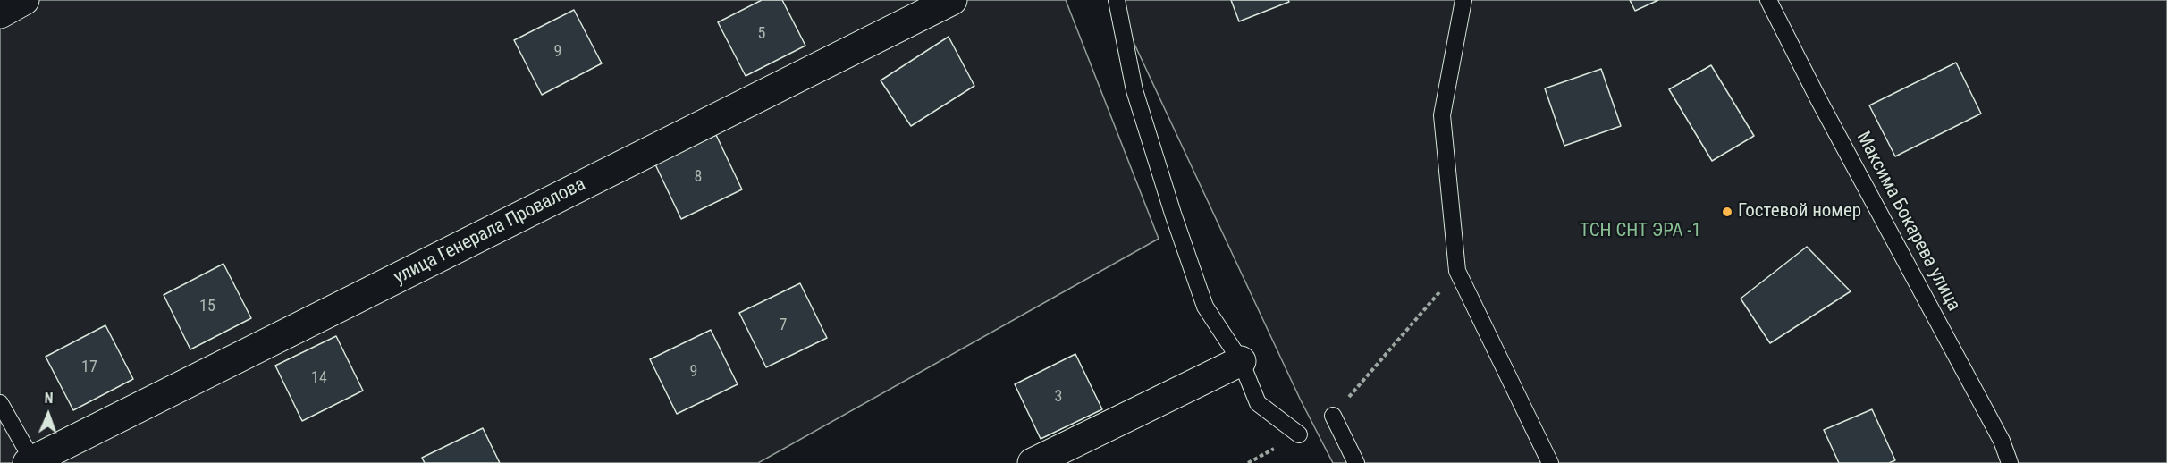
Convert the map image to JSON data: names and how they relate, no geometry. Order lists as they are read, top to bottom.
{
  "streets": {
    "street": ["улица Генерала Провалова"],
    "lane": ["Максима Бокарева улица"]
  },
  "parks": ["ТСН СНТ ЭРА -1"],
  "places": ["Гостевой номер"],
  "house_numbers": [
    "5",
    "9",
    "8",
    "15",
    "7",
    "17",
    "9",
    "14",
    "3"
  ],
  "north": "top"
}
